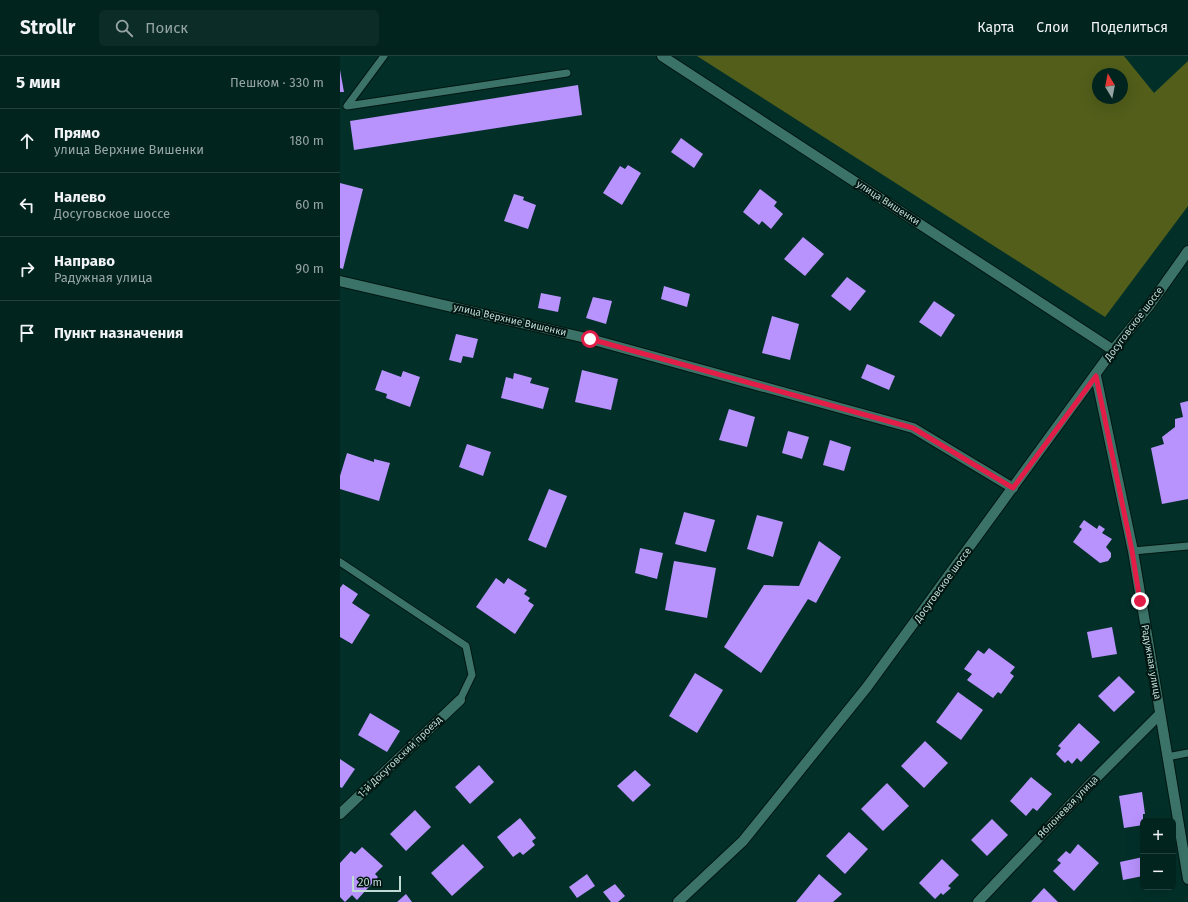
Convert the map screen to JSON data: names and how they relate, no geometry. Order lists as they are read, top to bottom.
{
  "streets": {
    "street": [
      "улица Вишенки",
      "улица Верхние Вишенки",
      "Досуговское шоссе",
      "Радужная улица",
      "1-й Досуговский проезд",
      "Яблоневая улица"
    ]
  },
  "crossings": [
    ["улица Вишенки", "Досуговское шоссе"],
    ["улица Верхние Вишенки", "Досуговское шоссе"],
    ["Досуговское шоссе", "Радужная улица"],
    ["Радужная улица", "Яблоневая улица"]
  ],
  "scale_bar": "20 m",
  "north": "top",
  "page": {
    "header": "Strollr",
    "search": "Поиск",
    "nav": ["Карта", "Слои", "Поделиться"],
    "heading": ["5 мин", "Пешком · 330 m"],
    "list": [
      ["Прямо", "улица Верхние Вишенки", "180 m"],
      ["Налево", "Досуговское шоссе", "60 m"],
      ["Направо", "Радужная улица", "90 m"],
      "Пункт назначения"
    ],
    "map_buttons": ["+", "−"],
    "scale": "20 m"
  }
}
